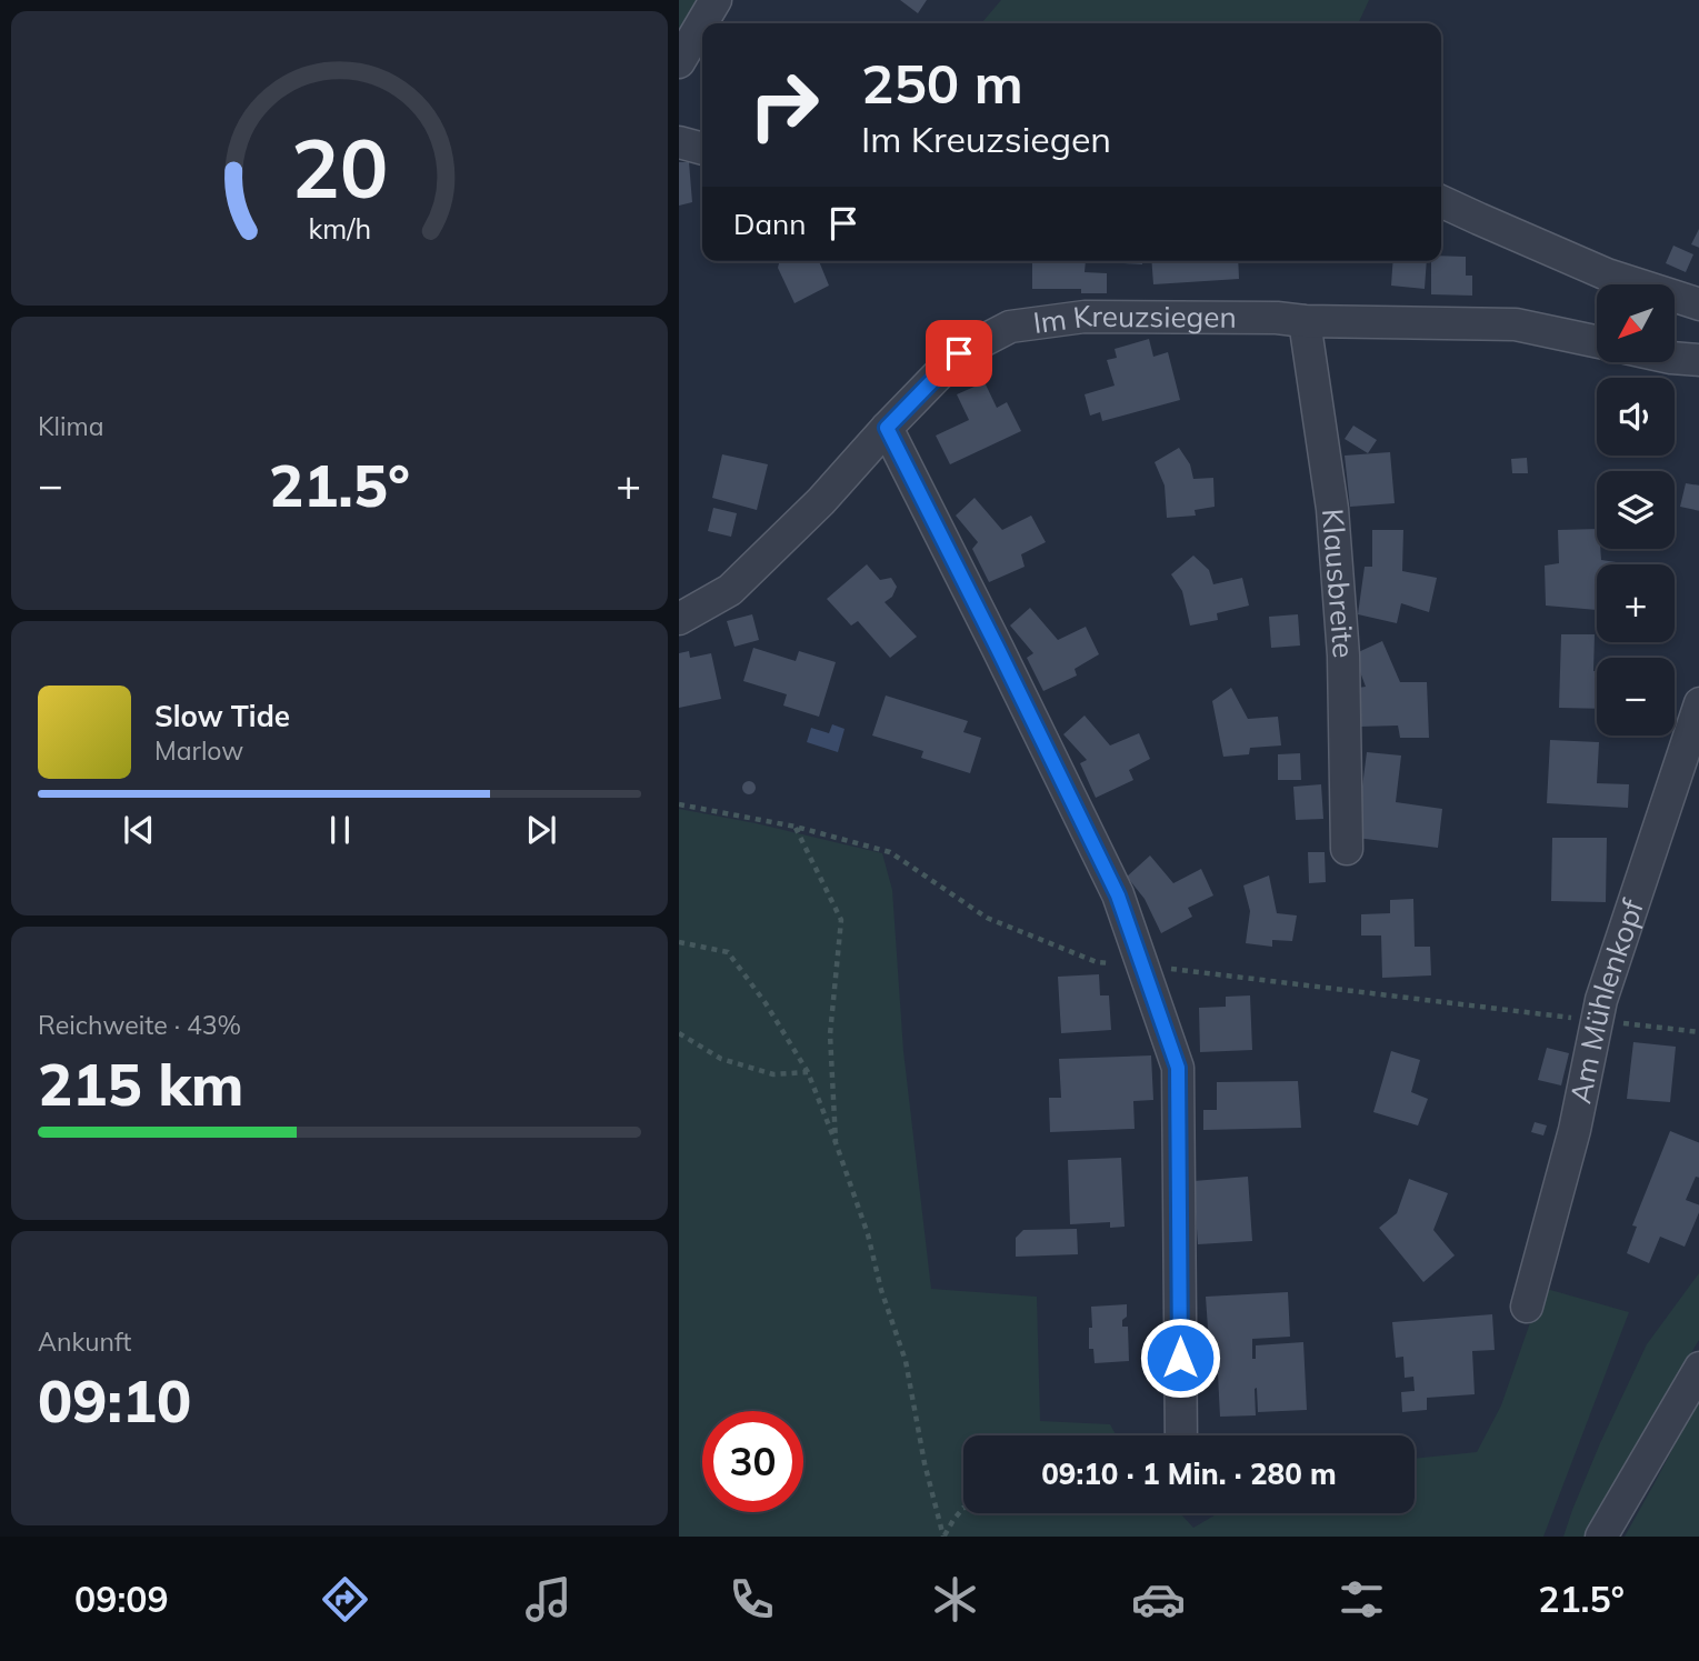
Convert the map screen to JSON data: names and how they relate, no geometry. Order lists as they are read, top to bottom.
{
  "streets": {
    "street": ["Im Kreuzsiegen", "Klausbreite", "Am Mühlenkopf"]
  },
  "crossings": [
    ["Im Kreuzsiegen", "Klausbreite"]
  ],
  "north": "bottom left",
  "page": {
    "turn": ["250 m", "Im Kreuzsiegen"],
    "then": "Dann",
    "map_buttons": ["+", "−"],
    "tile": [
      "Klima",
      ["Reichweite · 43%", "215 km"],
      ["Ankunft", "09:10"]
    ],
    "heat": ["−", "21.5°", "+"],
    "song": ["Slow Tide", "Marlow"],
    "limit": "30",
    "trip": "09:10 · 1 Min. · 280 m",
    "tabs": ["09:09", "21.5°"],
    "gauge": ["20", "km/h"]
  }
}
